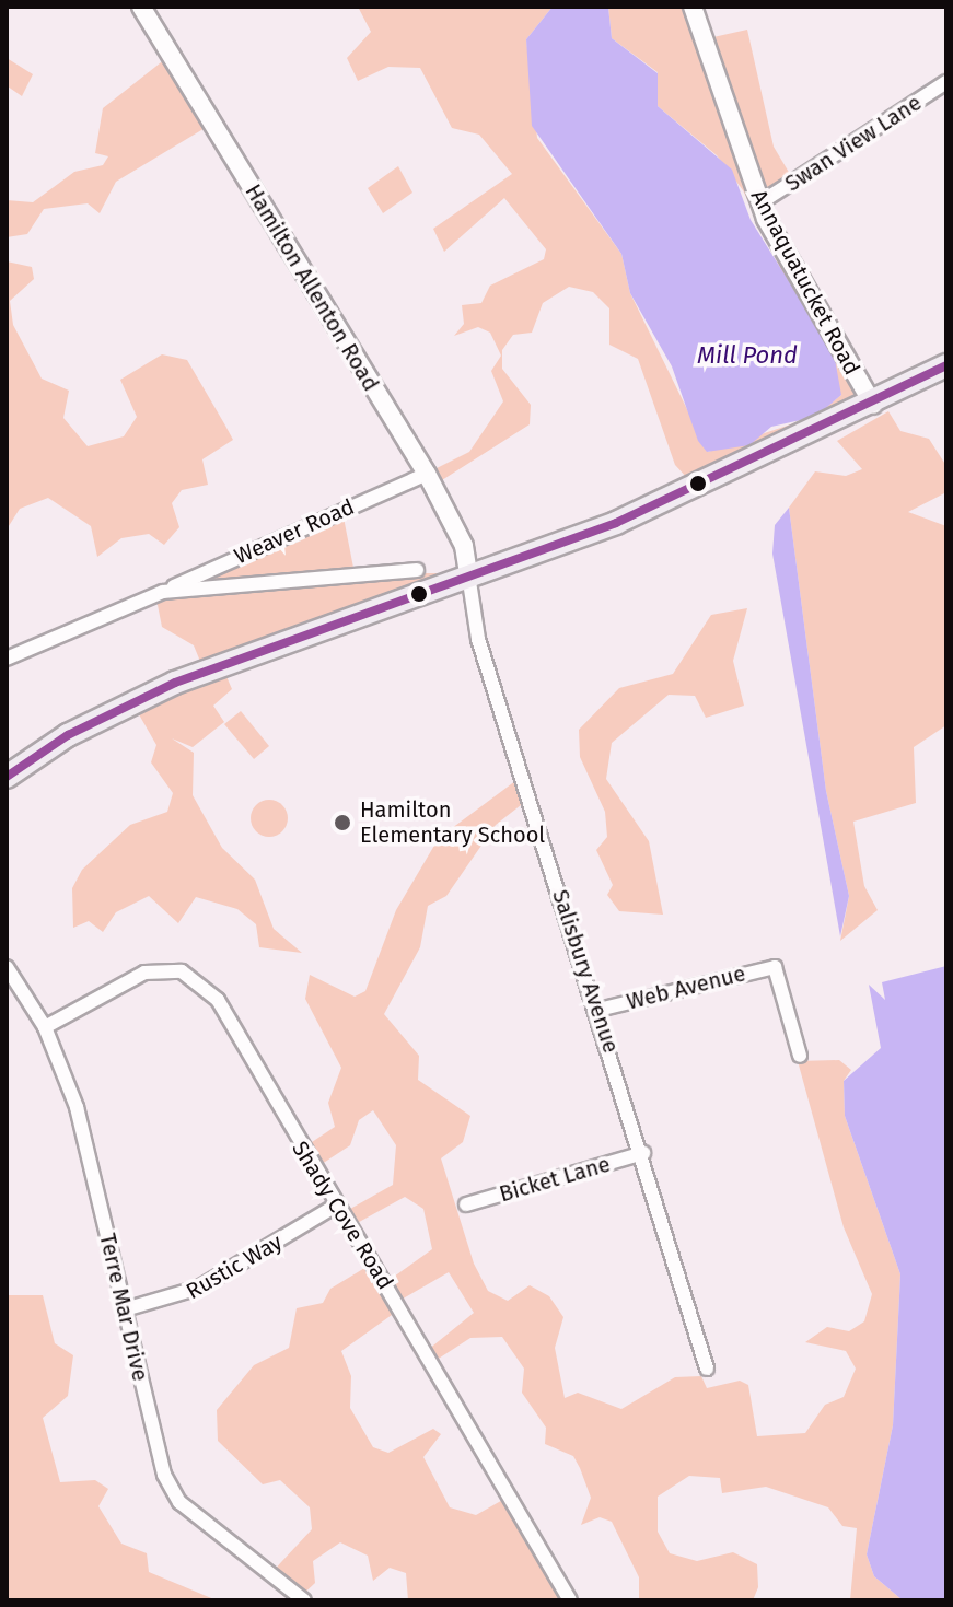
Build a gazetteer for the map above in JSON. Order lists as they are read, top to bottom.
{
  "streets": {
    "street": [
      "Swan View Lane",
      "Annaquatucket Road",
      "Hamilton Allenton Road",
      "Weaver Road",
      "Salisbury Avenue",
      "Web Avenue",
      "Bicket Lane",
      "Shady Cove Road",
      "Rustic Way",
      "Terre Mar Drive"
    ]
  },
  "crossings": [
    ["Swan View Lane", "Annaquatucket Road"],
    ["Hamilton Allenton Road", "Weaver Road"],
    ["Hamilton Allenton Road", "Salisbury Avenue"],
    ["Salisbury Avenue", "Web Avenue"],
    ["Salisbury Avenue", "Bicket Lane"],
    ["Shady Cove Road", "Rustic Way"],
    ["Shady Cove Road", "Terre Mar Drive"],
    ["Rustic Way", "Terre Mar Drive"]
  ],
  "water": ["Mill Pond"],
  "places": ["Hamilton Elementary School"]
}
